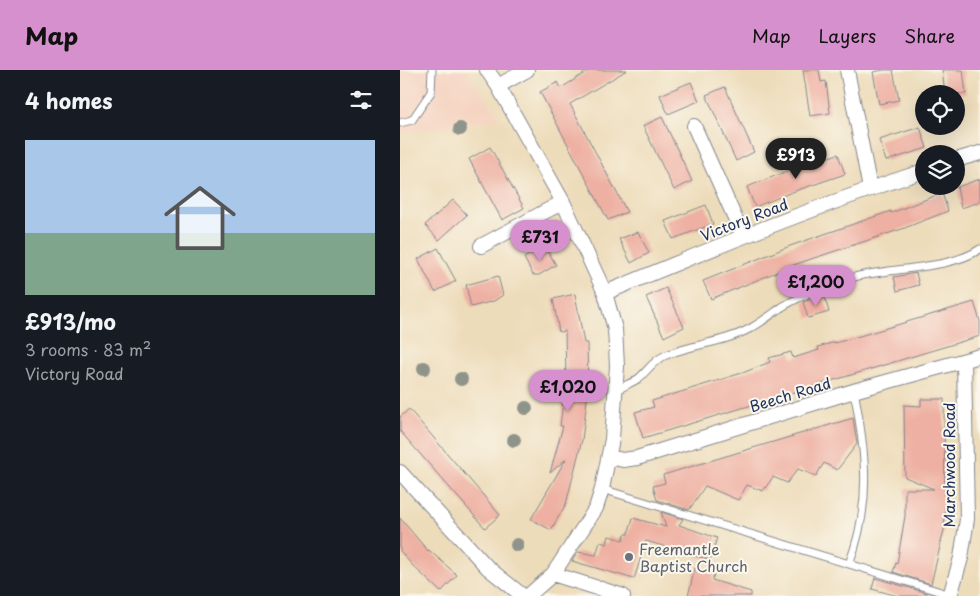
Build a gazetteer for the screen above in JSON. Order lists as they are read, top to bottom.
{
  "streets": {
    "street": ["Victory Road", "Beech Road", "Marchwood Road"]
  },
  "crossings": [
    ["Beech Road", "Marchwood Road"]
  ],
  "places": ["Freemantle Baptist Church"],
  "page": {
    "header": "Map",
    "nav": ["Map", "Layers", "Share"],
    "heading": "4 homes",
    "list": [
      {
        "name": "£913/mo",
        "note": "3 rooms · 83 m² · Victory Road"
      }
    ],
    "price": [
      "£913",
      "£731",
      "£1,200",
      "£1,020"
    ]
  }
}
